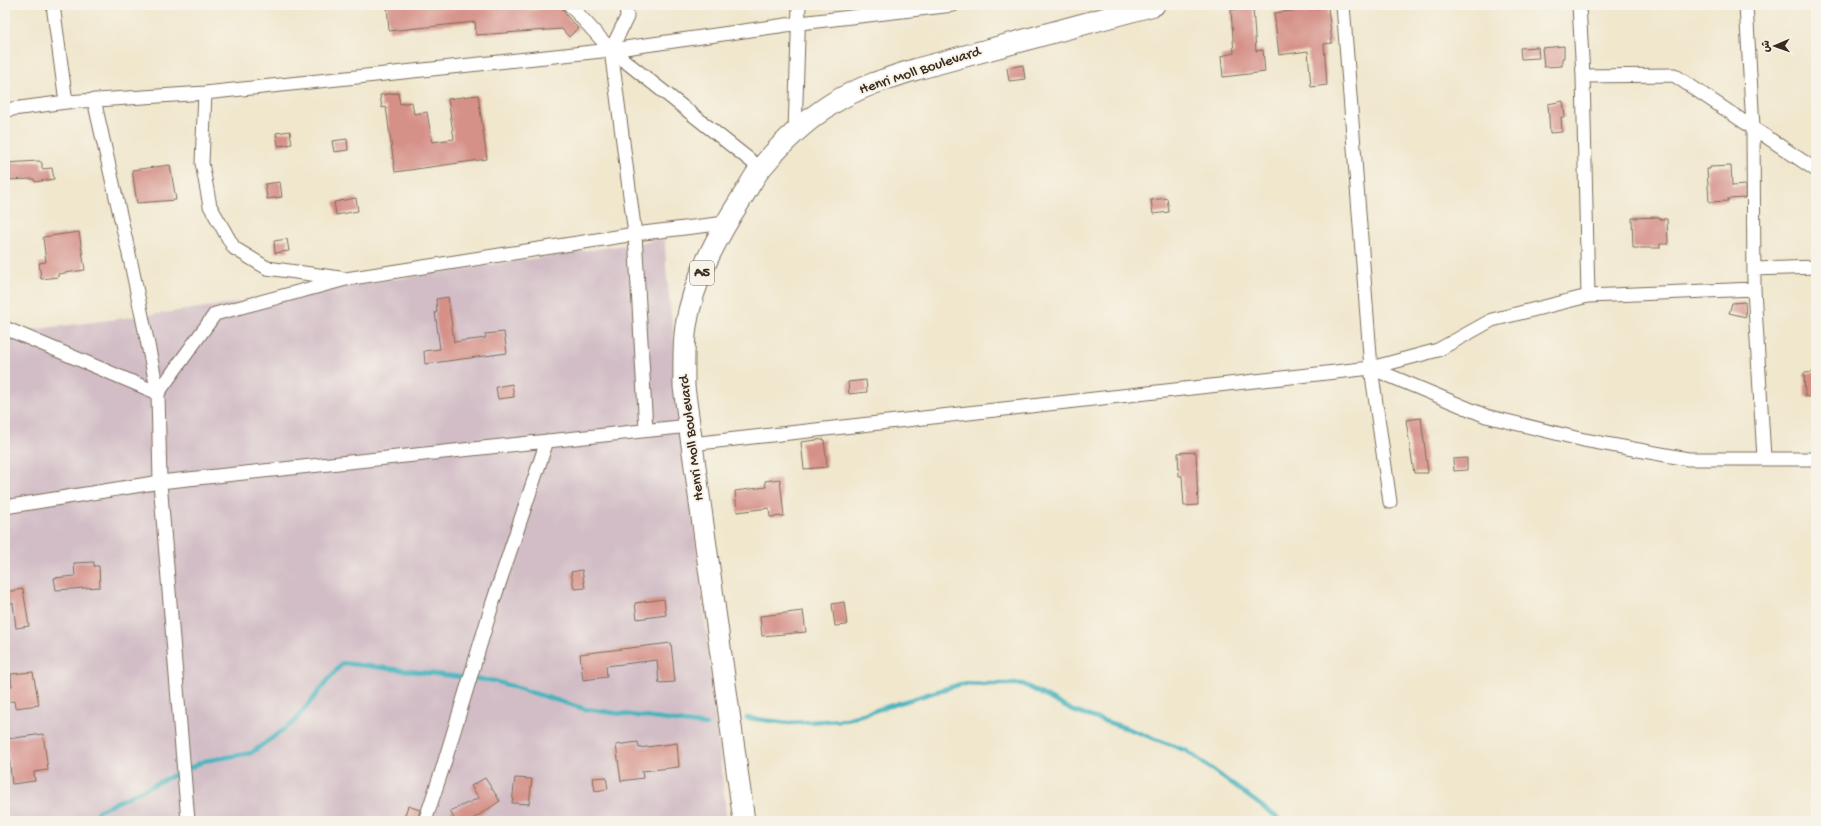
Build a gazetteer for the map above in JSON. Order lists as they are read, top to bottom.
{
  "streets": {
    "highway": ["Henri Moll Boulevard", "A5"]
  },
  "north": "left"
}
